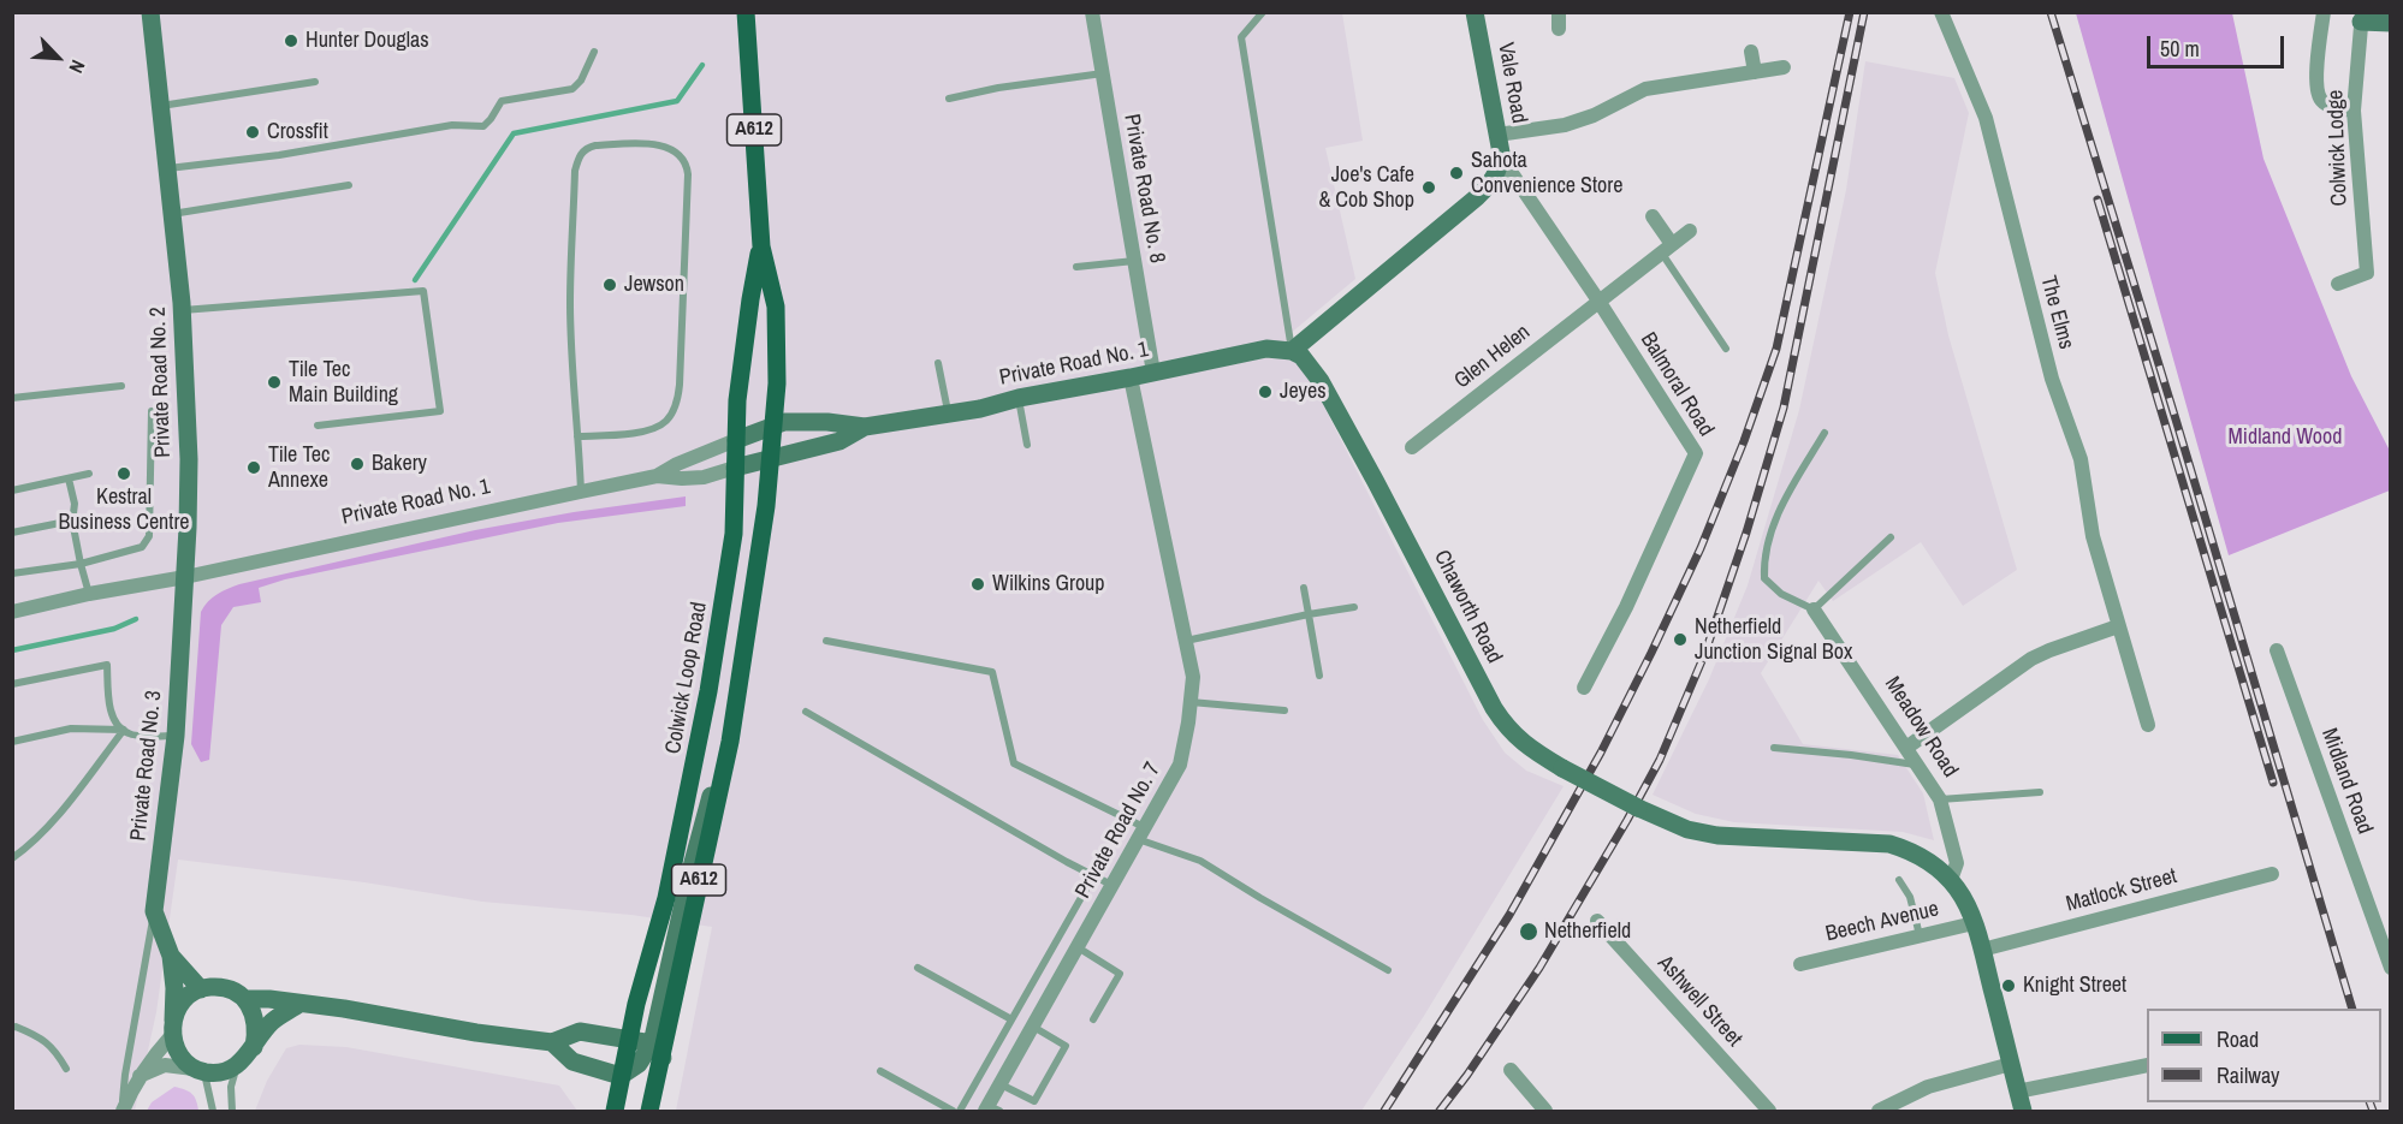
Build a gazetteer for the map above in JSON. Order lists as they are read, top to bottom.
{
  "streets": {
    "main road": ["A612", "Colwick Loop Road"],
    "street": [
      "Vale Road",
      "Colwick Lodge",
      "Private Road No. 8",
      "The Elms",
      "Glen Helen",
      "Private Road No. 1",
      "Private Road No. 2",
      "Balmoral Road",
      "Chaworth Road",
      "Meadow Road",
      "Private Road No. 3",
      "Midland Road",
      "Private Road No. 7",
      "Matlock Street",
      "Beech Avenue",
      "Ashwell Street"
    ]
  },
  "crossings": [
    ["Vale Road", "Balmoral Road"],
    ["Private Road No. 8", "Private Road No. 1"],
    ["Glen Helen", "Balmoral Road"],
    ["Private Road No. 1", "Private Road No. 2"],
    ["Private Road No. 1", "Chaworth Road"],
    ["Private Road No. 1", "Colwick Loop Road"],
    ["Private Road No. 1", "Private Road No. 3"],
    ["Private Road No. 1", "Private Road No. 7"],
    ["Private Road No. 2", "Private Road No. 3"],
    ["Chaworth Road", "Meadow Road"]
  ],
  "parks": ["Midland Wood"],
  "places": [
    "Hunter Douglas",
    "Crossfit",
    "Sahota Convenience Store",
    "Joe's Cafe & Cob Shop",
    "Jewson",
    "Tile Tec Main Building",
    "Jeyes",
    "Bakery",
    "Tile Tec Annexe",
    "Kestral Business Centre",
    "Wilkins Group",
    "Netherfield Junction Signal Box",
    "Netherfield",
    "Knight Street"
  ],
  "legend": ["Road", "Railway"],
  "scale_bar": "50 m",
  "north": "bottom right"
}
